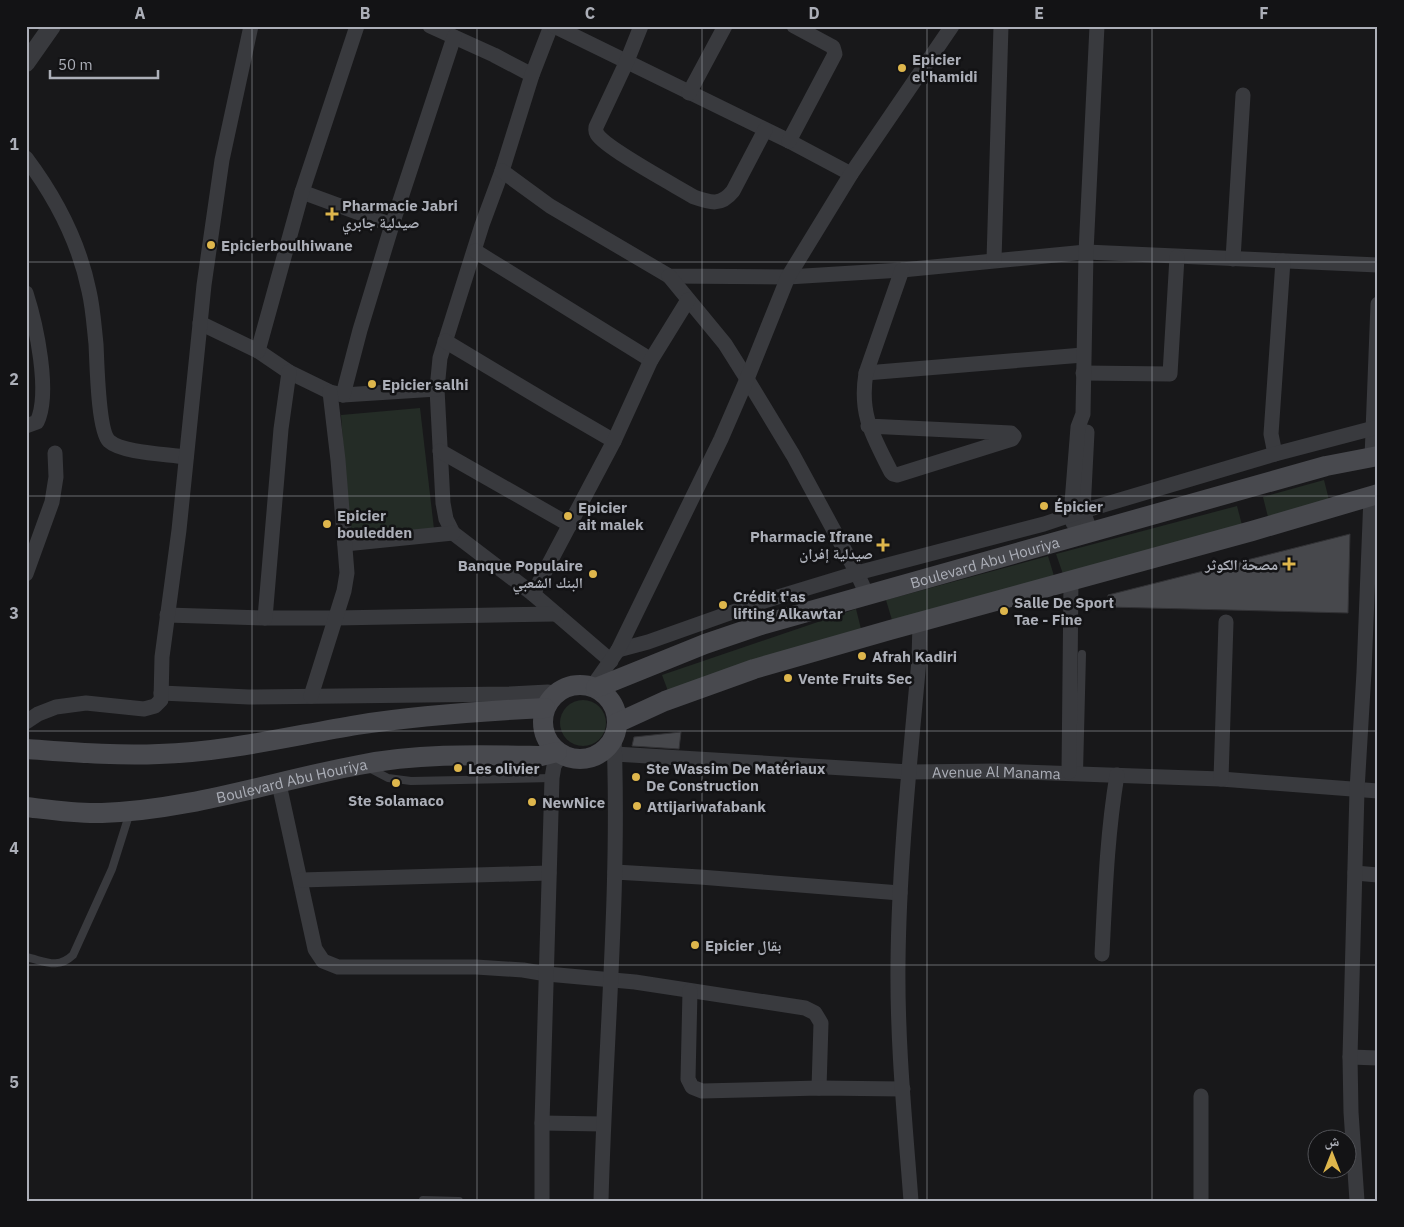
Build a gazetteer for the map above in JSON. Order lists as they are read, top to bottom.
{
  "streets": {
    "main road": ["Boulevard Abu Houriya"],
    "street": ["Avenue Al Manama"]
  },
  "crossings": [
    ["Boulevard Abu Houriya", "Avenue Al Manama"]
  ],
  "places": {
    "other": [
      "Epicier el'hamidi",
      "Epicierboulhiwane",
      "Epicier salhi",
      "Épicier",
      "Epicier ait malek",
      "Epicier bouledden",
      "Banque Populaire البنك الشعبي",
      "Crédit t'as lifting Alkawtar",
      "Salle De Sport Tae - Fine",
      "Afrah Kadiri",
      "Vente Fruits Sec",
      "Les olivier",
      "Ste Wassim De Matériaux De Construction",
      "Ste Solamaco",
      "NewNice",
      "Attijariwafabank",
      "Epicier بقال"
    ],
    "health": ["Pharmacie Jabri صيدلية جابري", "Pharmacie Ifrane صيدلية إفران", "مصحة الكوثر"]
  },
  "scale_bar": "50 m",
  "north": "top",
  "grid": {
    "columns": [
      "A",
      "B",
      "C",
      "D",
      "E",
      "F"
    ],
    "rows": [
      "1",
      "2",
      "3",
      "4",
      "5"
    ]
  }
}
